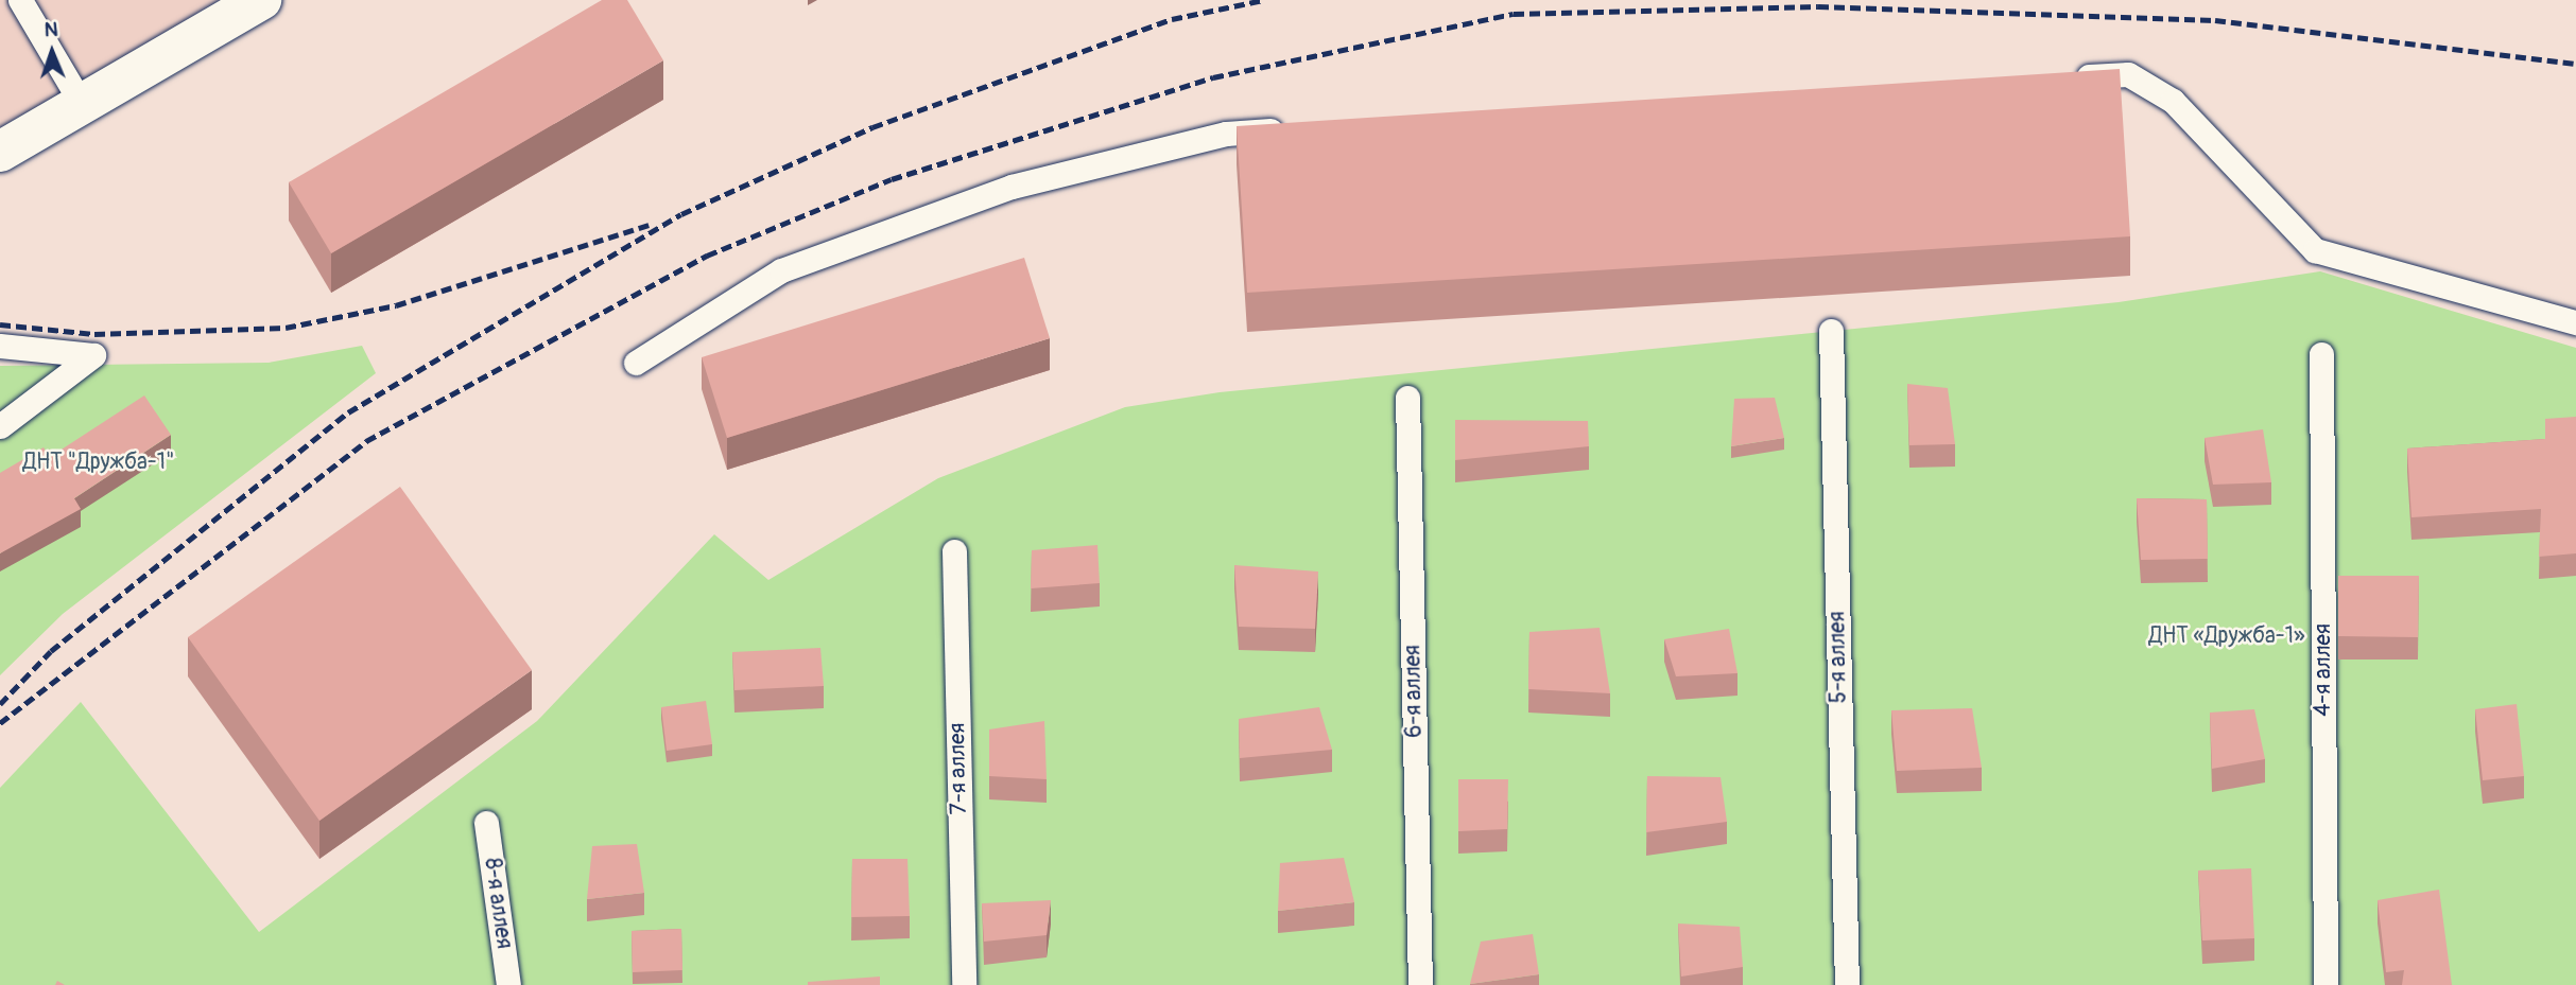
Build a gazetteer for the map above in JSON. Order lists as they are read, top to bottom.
{
  "streets": {
    "lane": [
      "5-я аллея",
      "4-я аллея",
      "6-я аллея",
      "7-я аллея",
      "8-я аллея"
    ]
  },
  "parks": ["ДНТ \"Дружба-1\"", "ДНТ «Дружба-1»"],
  "north": "top"
}
